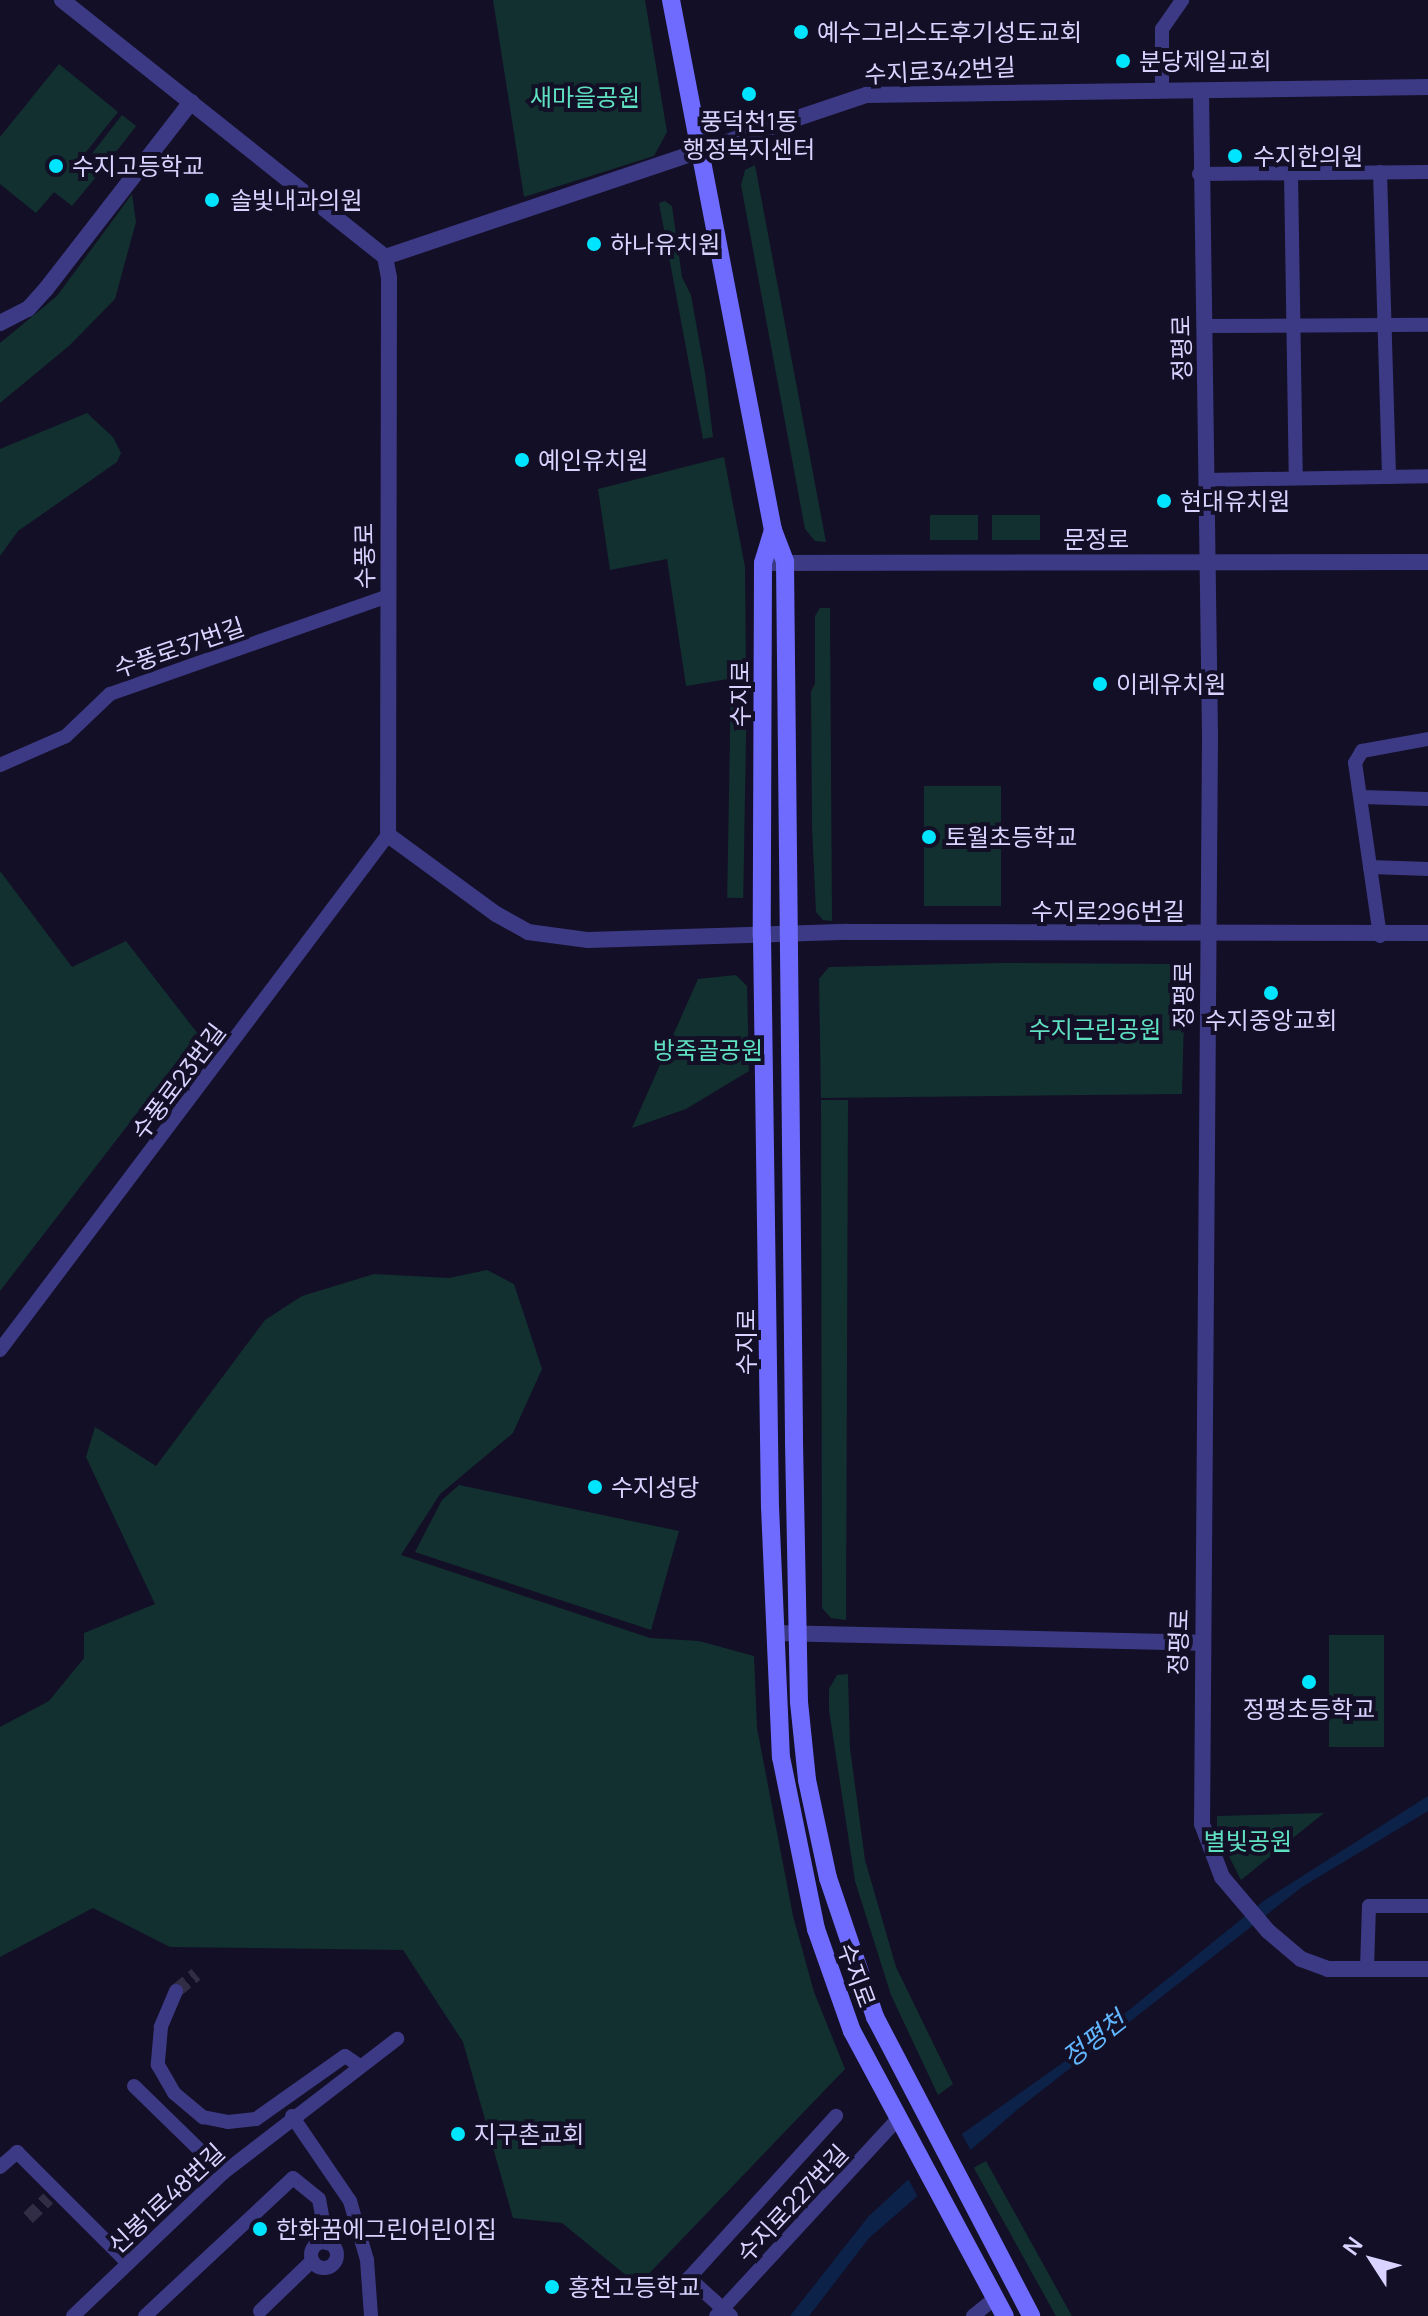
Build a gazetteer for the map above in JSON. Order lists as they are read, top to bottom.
{
  "streets": {
    "main road": ["수지로"],
    "street": [
      "수지로342번길",
      "정평로",
      "문정로",
      "수풍로",
      "수풍로37번길",
      "수지로296번길",
      "수풍로23번길",
      "신봉1로48번길",
      "수지로227번길"
    ]
  },
  "crossings": [
    ["수지로342번길", "정평로"],
    ["수지로342번길", "수풍로"],
    ["수지로342번길", "수지로"],
    ["정평로", "문정로"],
    ["정평로", "수지로296번길"],
    ["문정로", "수지로"],
    ["수풍로", "수풍로37번길"],
    ["수풍로", "수풍로23번길"],
    ["수지로", "수지로296번길"],
    ["수지로", "수지로227번길"]
  ],
  "water": ["정평천"],
  "parks": [
    "새마을공원",
    "수지근린공원",
    "방죽골공원",
    "별빛공원"
  ],
  "places": [
    "예수그리스도후기성도교회",
    "분당제일교회",
    "풍덕천1동 행정복지센터",
    "수지한의원",
    "수지고등학교",
    "솔빛내과의원",
    "하나유치원",
    "예인유치원",
    "현대유치원",
    "이레유치원",
    "토월초등학교",
    "수지중앙교회",
    "수지성당",
    "정평초등학교",
    "지구촌교회",
    "한화꿈에그린어린이집",
    "홍천고등학교"
  ],
  "north": "top left"
}
